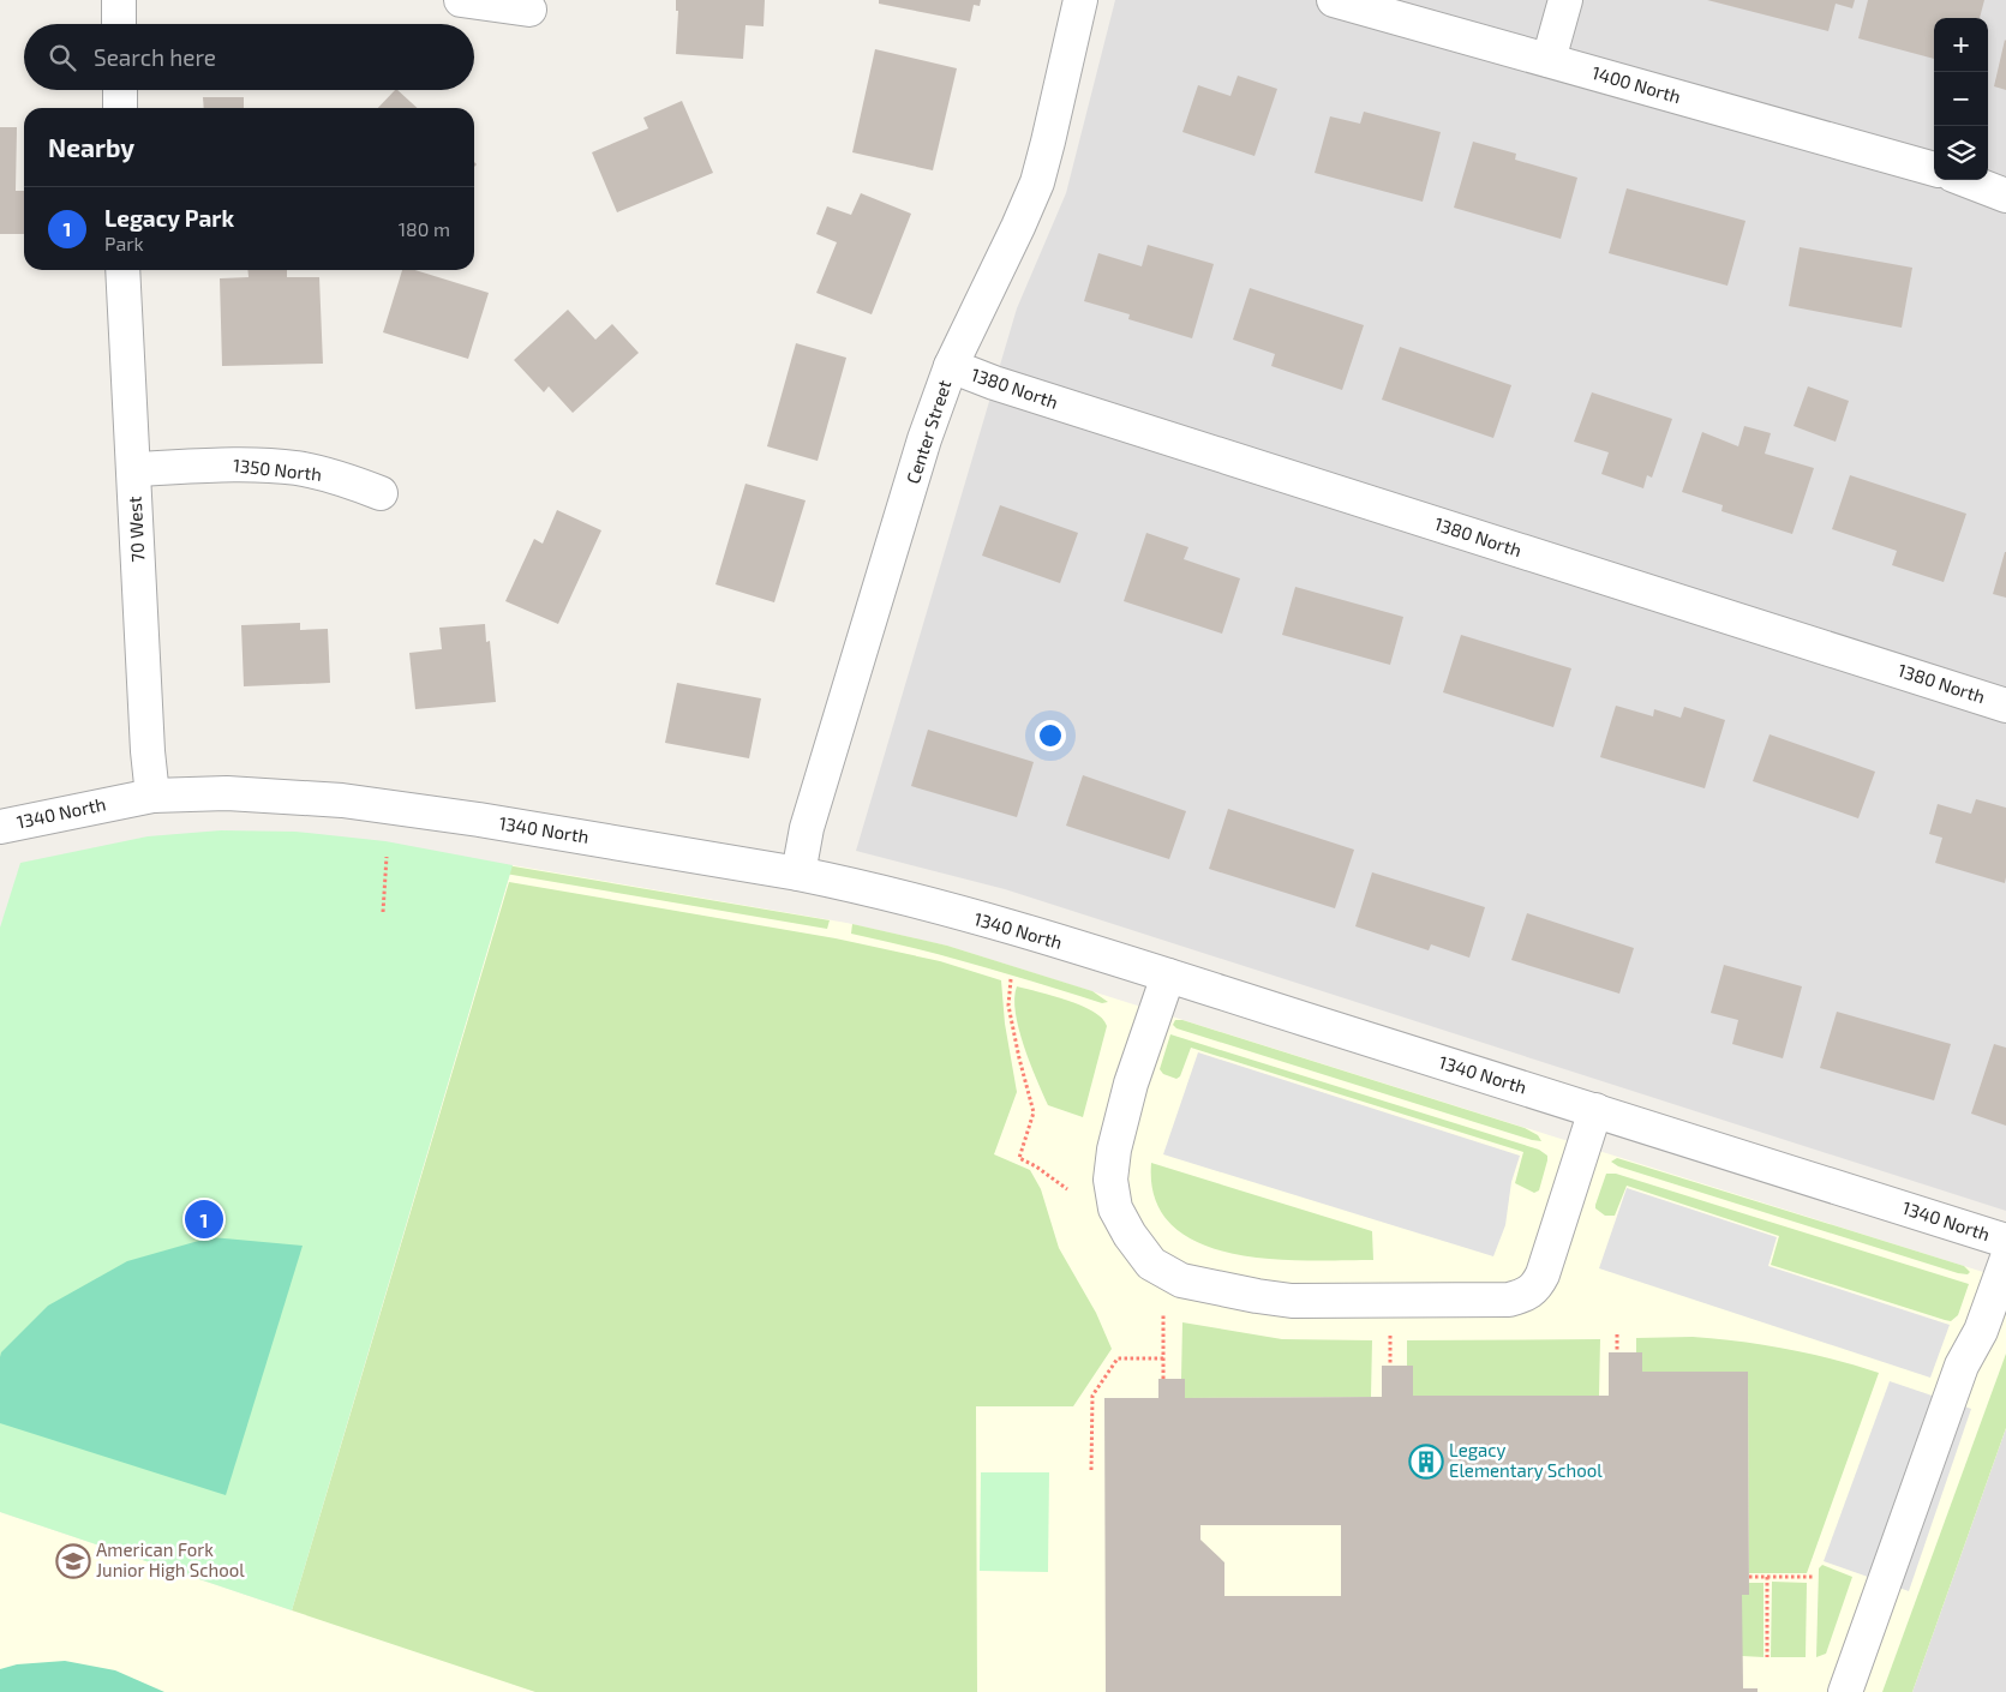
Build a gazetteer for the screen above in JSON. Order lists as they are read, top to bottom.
{
  "streets": {
    "street": [
      "1400 North",
      "1380 North",
      "Center Street",
      "1350 North",
      "70 West",
      "1340 North"
    ]
  },
  "crossings": [
    ["1380 North", "Center Street"],
    ["Center Street", "1340 North"],
    ["1350 North", "70 West"],
    ["70 West", "1340 North"]
  ],
  "places": {
    "building": ["Legacy Elementary School"],
    "school or university": ["American Fork Junior High School"]
  },
  "page": {
    "map_buttons": ["+", "−"],
    "search": "Search here",
    "heading": "Nearby",
    "list": [
      {
        "mark": "1",
        "name": "Legacy Park",
        "note": "Park",
        "value": "180 m"
      }
    ],
    "pins": "1"
  }
}
